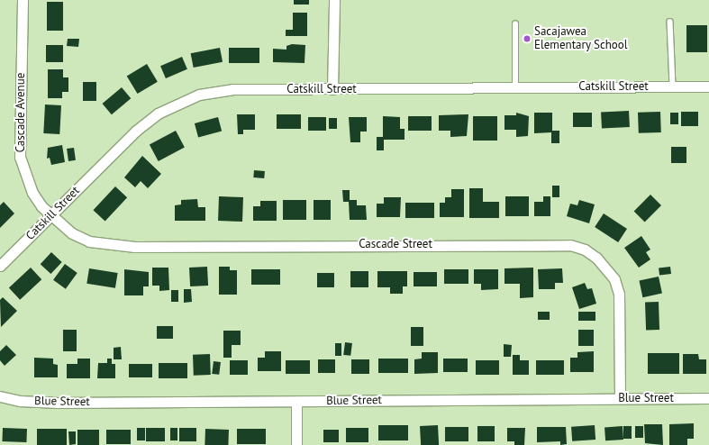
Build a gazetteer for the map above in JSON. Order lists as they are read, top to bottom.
{
  "streets": {
    "street": [
      "Catskill Street",
      "Cascade Avenue",
      "Cascade Street",
      "Blue Street"
    ]
  },
  "crossings": [
    ["Catskill Street", "Cascade Avenue"],
    ["Catskill Street", "Cascade Street"],
    ["Cascade Avenue", "Cascade Street"],
    ["Cascade Street", "Blue Street"]
  ],
  "places": ["Sacajawea Elementary School"]
}
